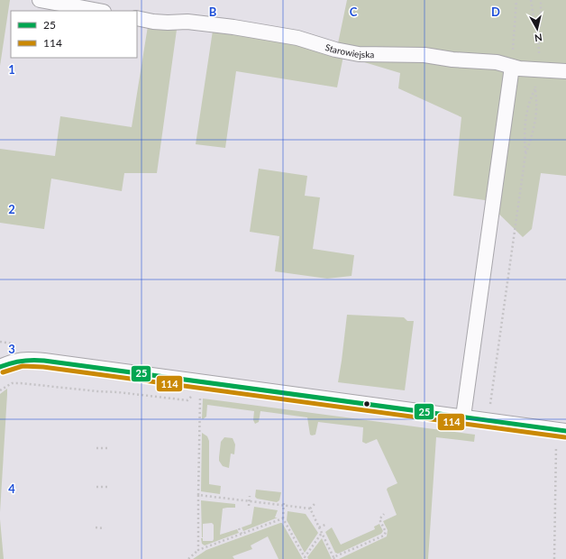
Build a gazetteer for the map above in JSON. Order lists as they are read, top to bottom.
{
  "streets": {
    "street": ["Starowiejska"]
  },
  "lines": ["transit line 25", "transit line 114"],
  "legend": ["25", "114"],
  "north": "bottom",
  "grid": {
    "columns": ["B", "C", "D"],
    "rows": [
      "1",
      "2",
      "3",
      "4"
    ]
  }
}
